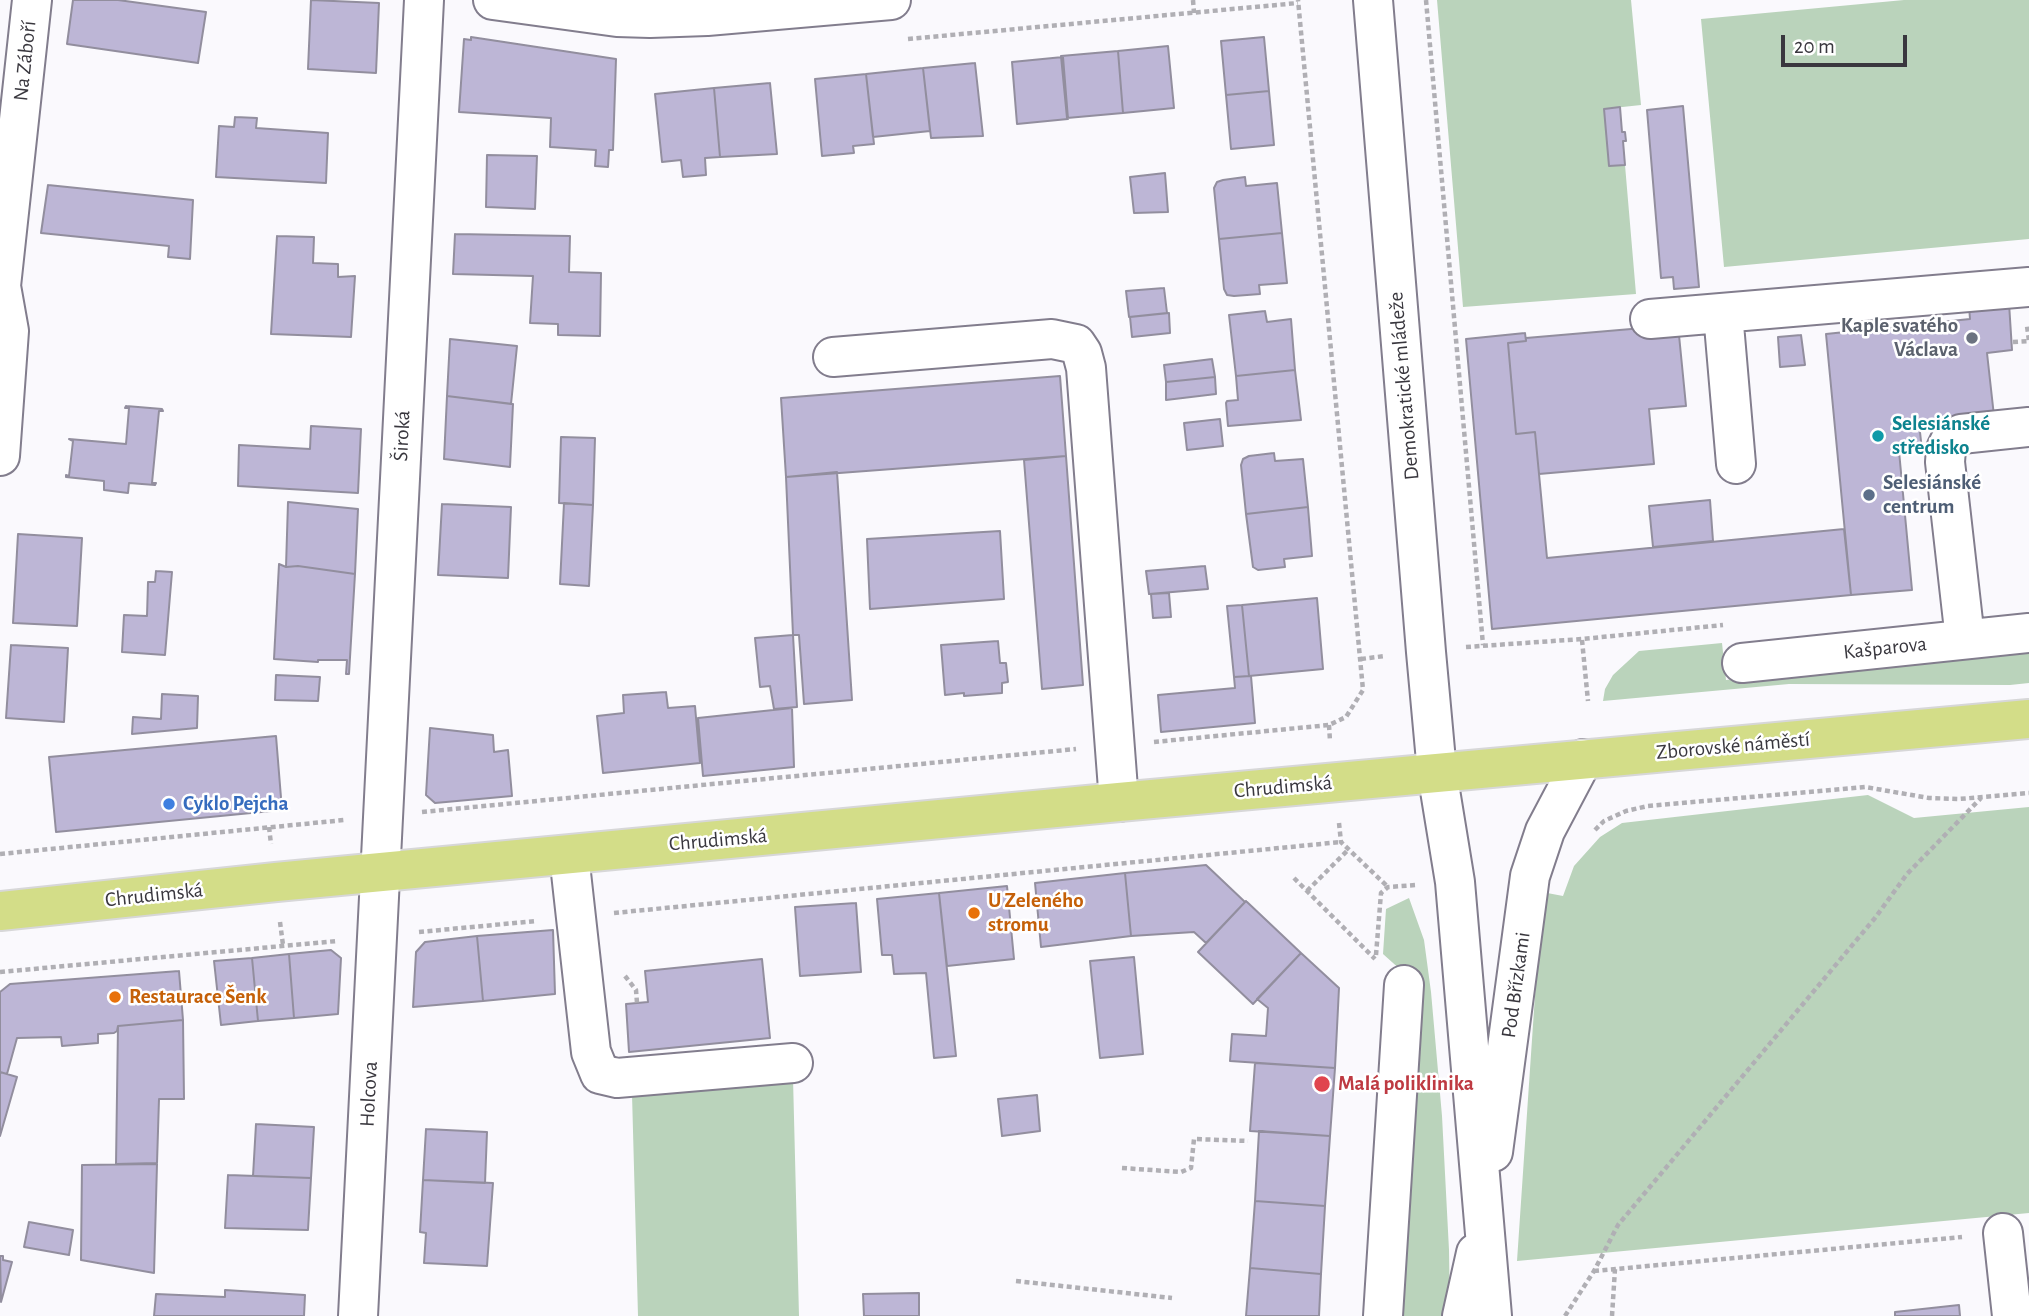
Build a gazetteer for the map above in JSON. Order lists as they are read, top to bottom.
{
  "streets": {
    "main road": ["Zborovské náměstí", "Chrudimská"],
    "street": [
      "Na Záboří",
      "Demokratické mládeže",
      "Široká",
      "Kašparova",
      "Pod Břízkami",
      "Holcova"
    ]
  },
  "crossings": [
    ["Demokratické mládeže", "Zborovské náměstí"],
    ["Demokratické mládeže", "Chrudimská"],
    ["Demokratické mládeže", "Pod Břízkami"],
    ["Široká", "Chrudimská"],
    ["Široká", "Holcova"],
    ["Zborovské náměstí", "Chrudimská"],
    ["Zborovské náměstí", "Pod Břízkami"],
    ["Chrudimská", "Pod Břízkami"],
    ["Chrudimská", "Holcova"]
  ],
  "places": [
    "Kaple svatého Václava",
    "Selesiánské středisko",
    "Selesiánské centrum",
    "Cyklo Pejcha",
    "U Zeleného stromu",
    "Restaurace Šenk",
    "Malá poliklinika"
  ],
  "scale_bar": "20 m"
}
